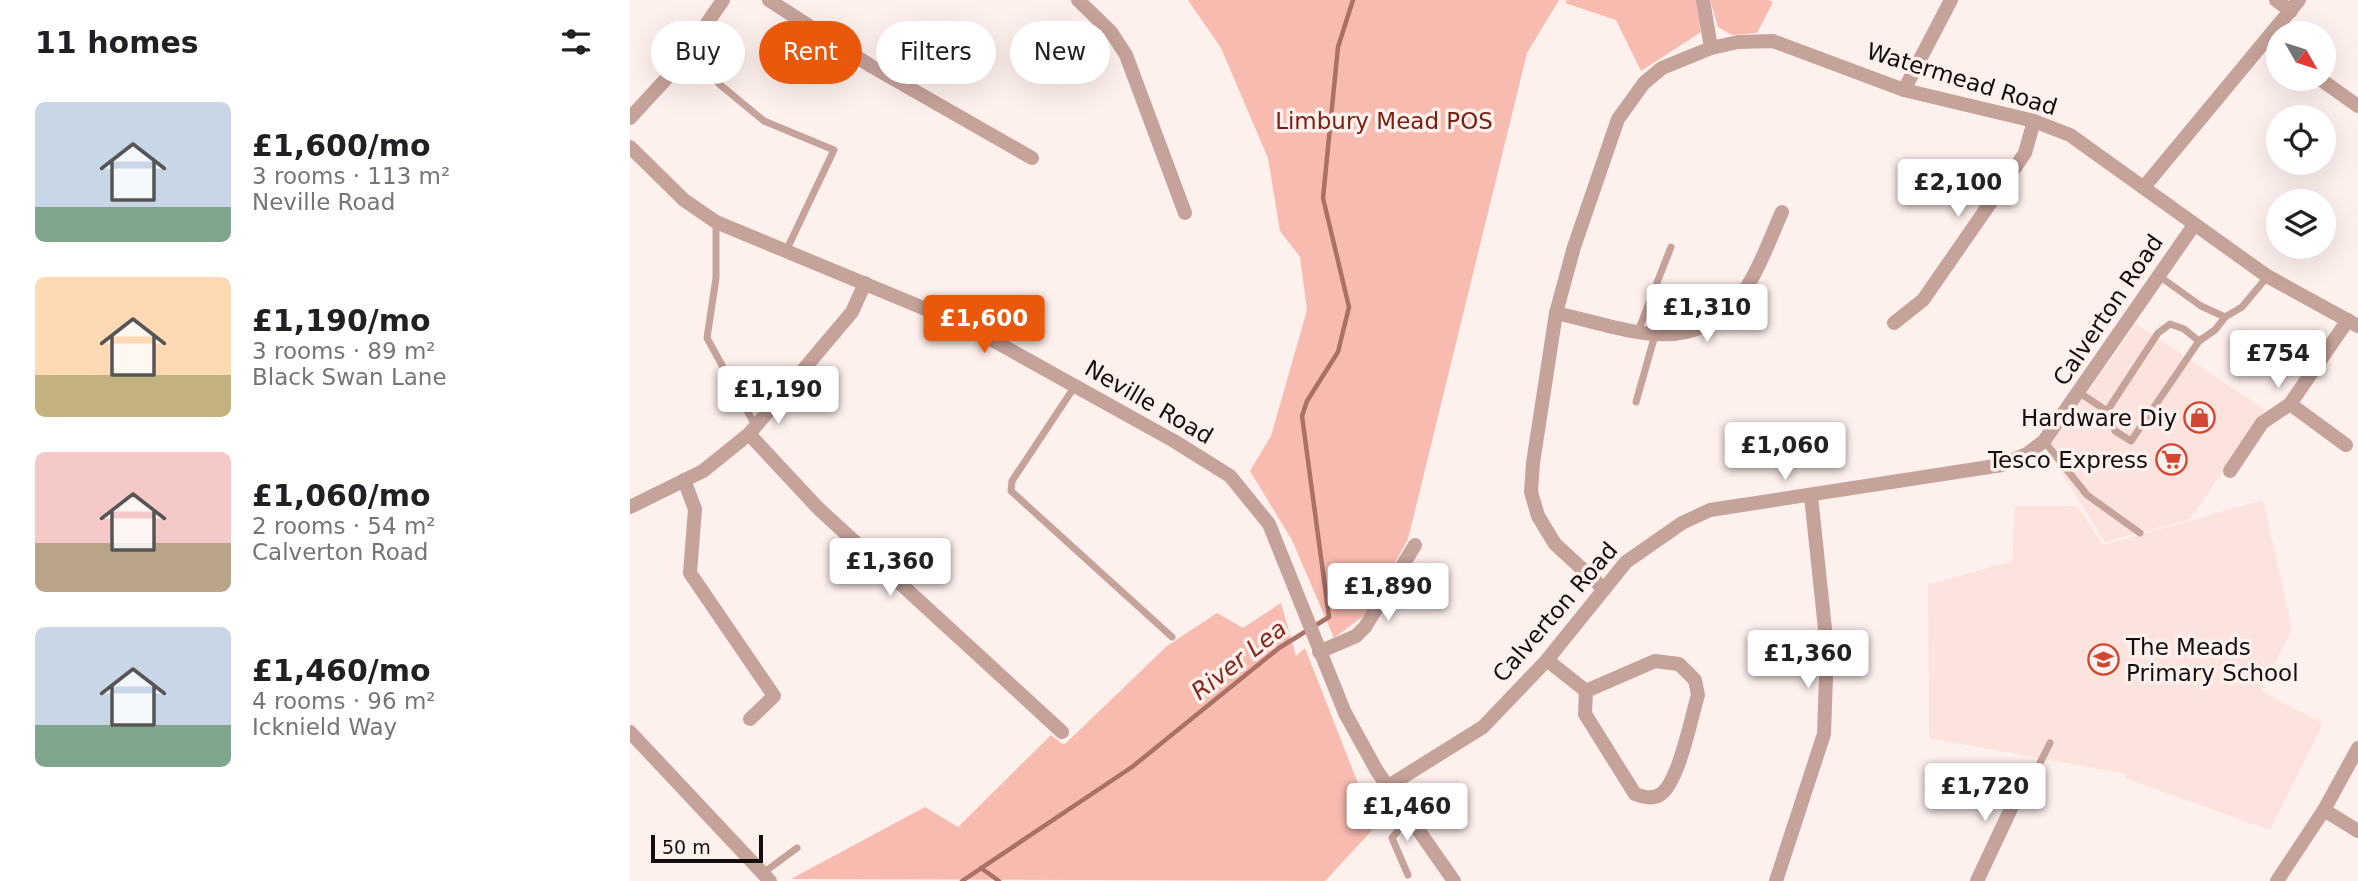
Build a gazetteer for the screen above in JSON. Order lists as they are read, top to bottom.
{
  "streets": {
    "street": ["Watermead Road", "Calverton Road", "Neville Road"]
  },
  "crossings": [
    ["Watermead Road", "Calverton Road"],
    ["Calverton Road", "Neville Road"]
  ],
  "water": ["River Lea"],
  "parks": ["Limbury Mead POS"],
  "places": {
    "shop": ["Hardware Diy"],
    "supermarket": ["Tesco Express"],
    "school or university": ["The Meads Primary School"]
  },
  "scale_bar": "50 m",
  "north": "bottom right",
  "page": {
    "heading": "11 homes",
    "chip": [
      "Buy",
      "Rent",
      "Filters",
      "New"
    ],
    "list": [
      {
        "name": "£1,600/mo",
        "note": "3 rooms · 113 m² · Neville Road"
      },
      {
        "name": "£1,190/mo",
        "note": "3 rooms · 89 m² · Black Swan Lane"
      },
      {
        "name": "£1,060/mo",
        "note": "2 rooms · 54 m² · Calverton Road"
      },
      {
        "name": "£1,460/mo",
        "note": "4 rooms · 96 m² · Icknield Way"
      }
    ],
    "price": [
      "£2,100",
      "£1,310",
      "£1,600",
      "£754",
      "£1,190",
      "£1,060",
      "£1,360",
      "£1,890",
      "£1,360",
      "£1,720",
      "£1,460"
    ],
    "scale": "50 m"
  }
}
